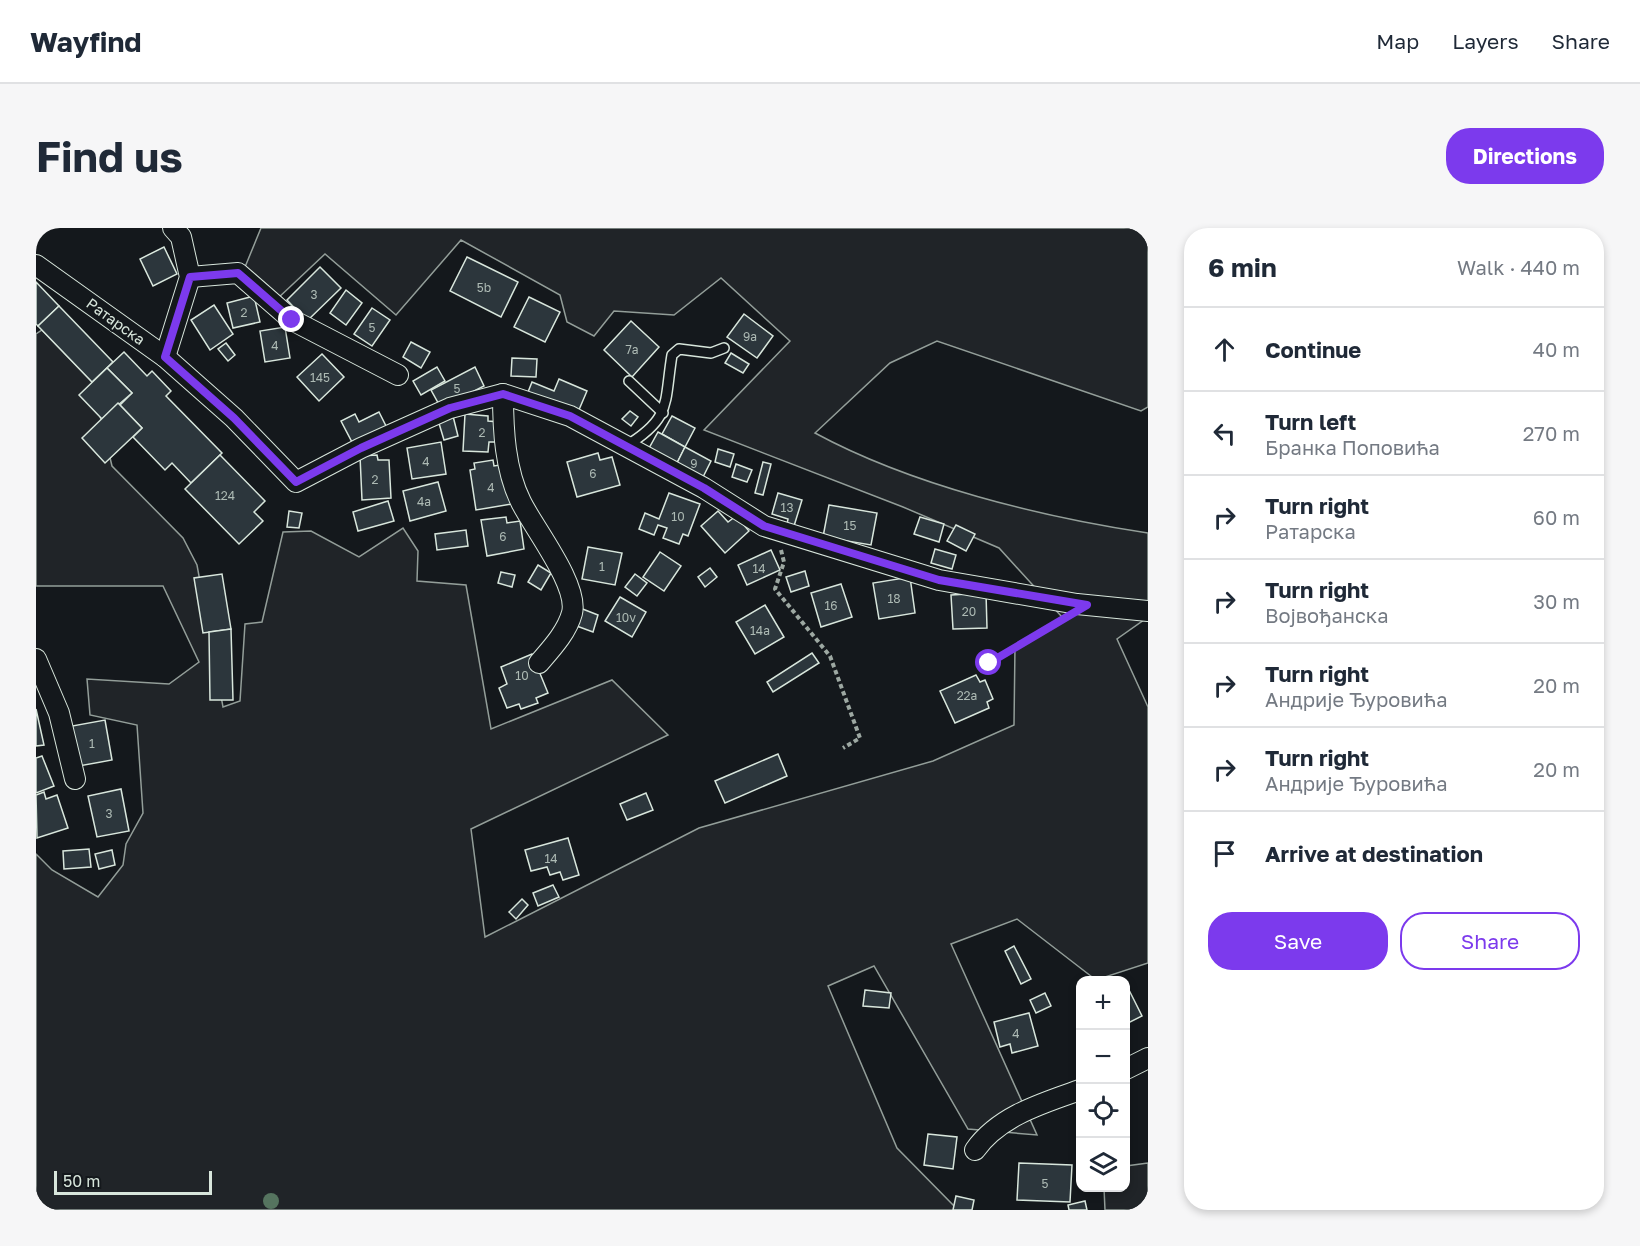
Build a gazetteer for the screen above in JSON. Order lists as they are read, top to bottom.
{
  "streets": {
    "street": ["Ратарска"]
  },
  "house_numbers": [
    "5b",
    "3",
    "2",
    "5",
    "9a",
    "4",
    "7a",
    "145",
    "5",
    "2",
    "4",
    "9",
    "6",
    "2",
    "4",
    "124",
    "4a",
    "13",
    "10",
    "15",
    "6",
    "1",
    "14",
    "18",
    "16",
    "20",
    "10v",
    "14a",
    "10",
    "22a",
    "1",
    "3",
    "14",
    "4",
    "5"
  ],
  "scale_bar": "50 m",
  "page": {
    "header": "Wayfind",
    "nav": ["Map", "Layers", "Share"],
    "buttons": [
      "Directions",
      ["Save", "Share"]
    ],
    "title": "Find us",
    "heading": ["6 min", "Walk · 440 m"],
    "list": [
      ["Continue", "40 m"],
      ["Turn left", "Бранка Поповића", "270 m"],
      ["Turn right", "Ратарска", "60 m"],
      ["Turn right", "Војвођанска", "30 m"],
      ["Turn right", "Андрије Ђуровића", "20 m"],
      ["Turn right", "Андрије Ђуровића", "20 m"],
      "Arrive at destination"
    ],
    "map_buttons": ["+", "−"],
    "scale": "50 m"
  }
}
